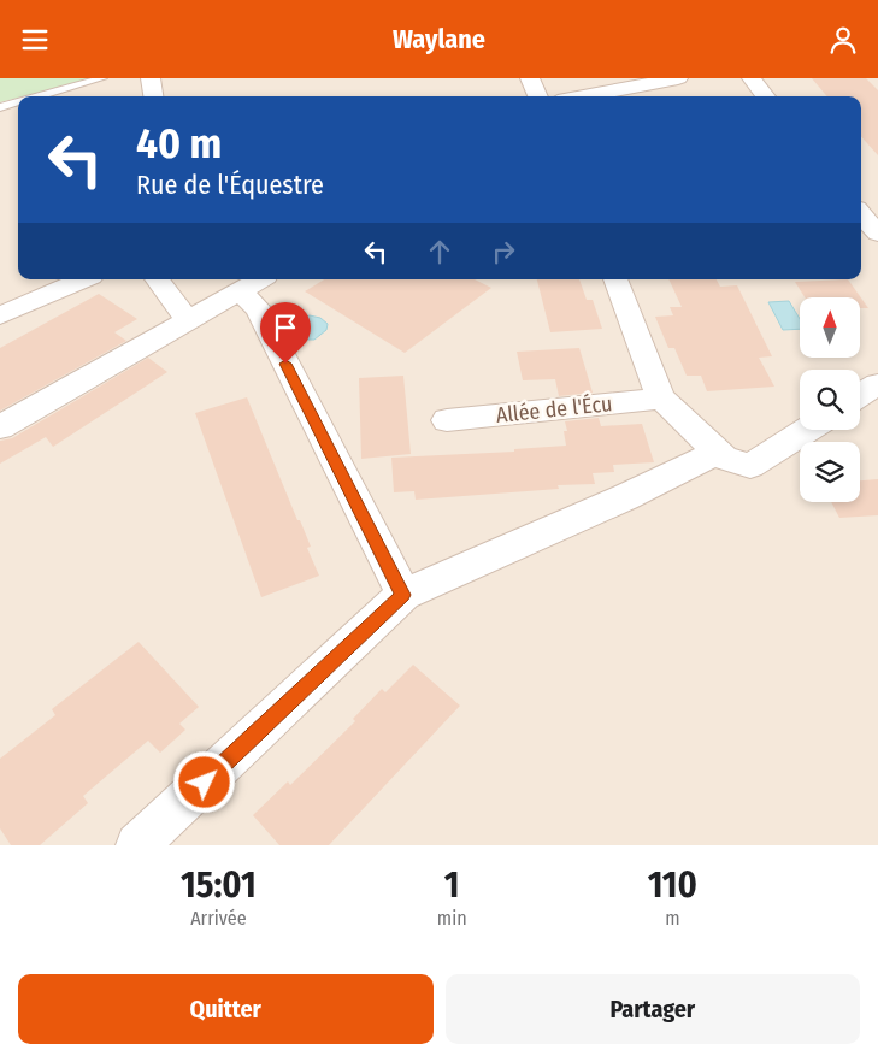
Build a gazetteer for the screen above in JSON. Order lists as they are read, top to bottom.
{
  "streets": {
    "street": ["Allée de l'Écu"]
  },
  "north": "top",
  "page": {
    "header": "Waylane",
    "turn": ["40 m", "Rue de l'Équestre"],
    "eta": [
      "15:01",
      "Arrivée",
      "1",
      "min",
      "110",
      "m"
    ],
    "buttons": ["Quitter", "Partager"]
  }
}
